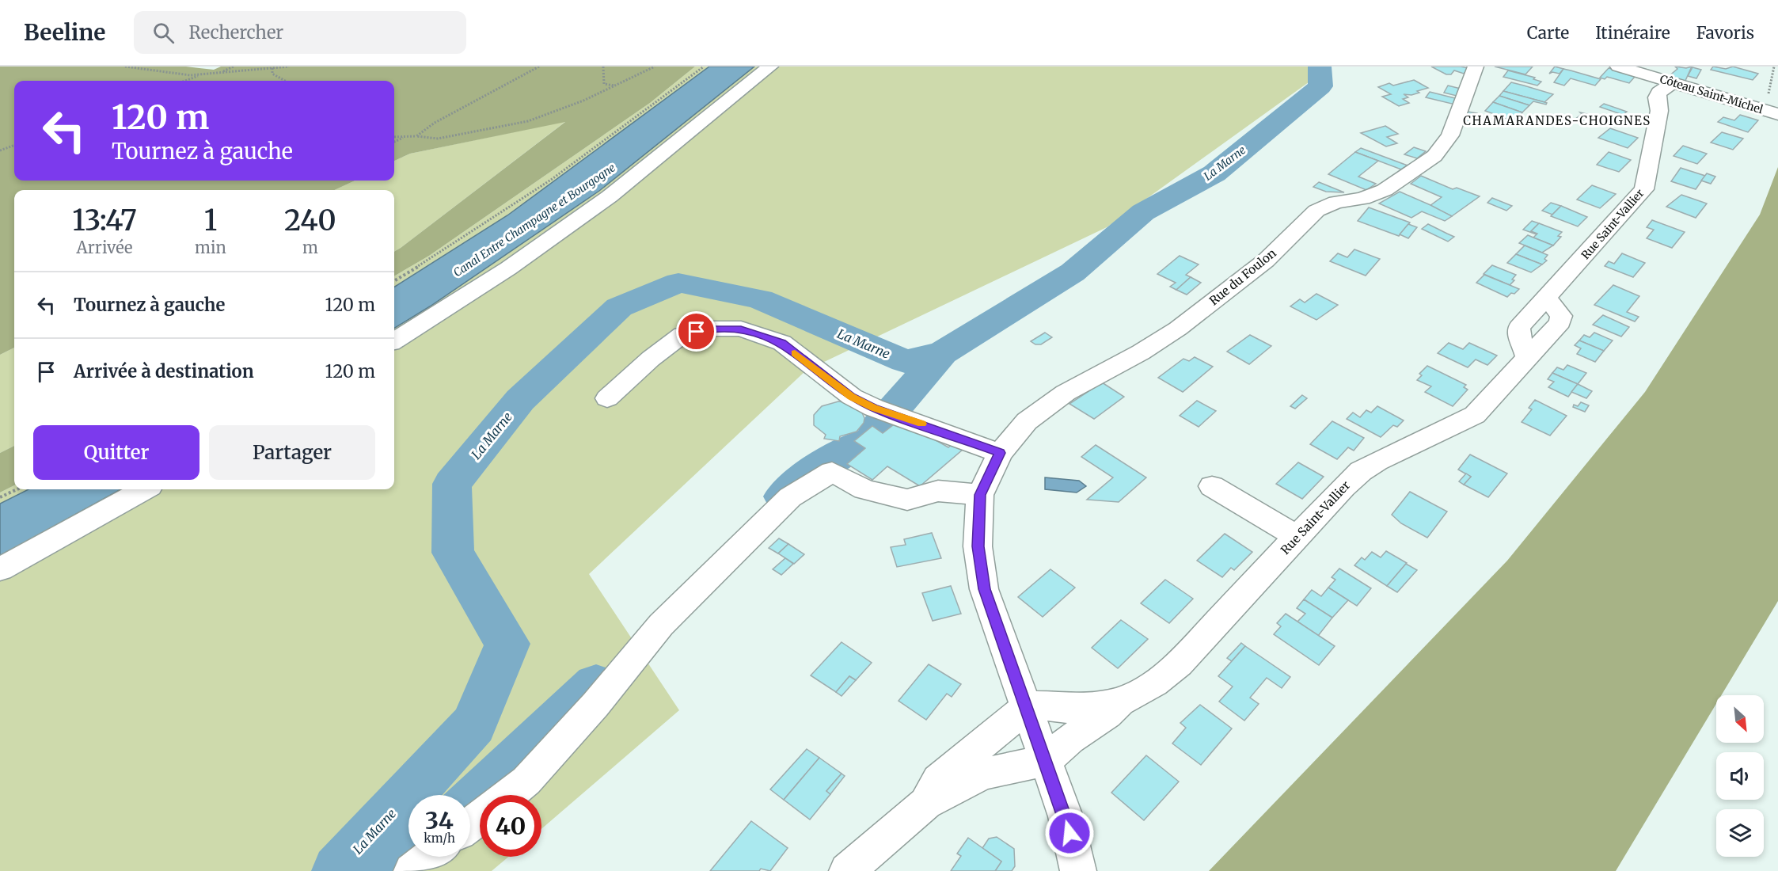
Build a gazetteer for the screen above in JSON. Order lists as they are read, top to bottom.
{
  "streets": {
    "street": ["Côteau Saint-Michel", "Rue Saint-Vallier", "Rue du Foulon"]
  },
  "crossings": [
    ["Côteau Saint-Michel", "Rue Saint-Vallier"]
  ],
  "districts": ["CHAMARANDES-CHOIGNES"],
  "water": ["La Marne", "Canal Entre Champagne et Bourgogne"],
  "north": "bottom right",
  "page": {
    "header": "Beeline",
    "search": "Rechercher",
    "nav": ["Carte", "Itinéraire", "Favoris"],
    "turn": ["120 m", "Tournez à gauche"],
    "eta": [
      "13:47",
      "Arrivée",
      "1",
      "min",
      "240",
      "m"
    ],
    "list": [
      {
        "name": "Tournez à gauche",
        "value": "120 m"
      },
      {
        "name": "Arrivée à destination",
        "value": "120 m"
      }
    ],
    "buttons": ["Quitter", "Partager"],
    "speed": "34 km/h",
    "limit": "40"
  }
}
